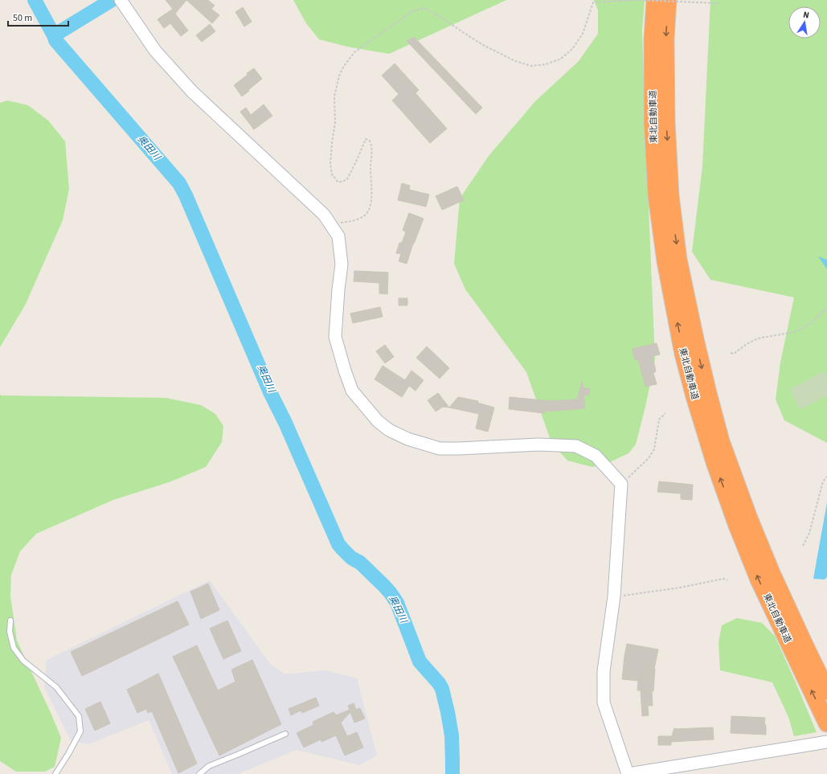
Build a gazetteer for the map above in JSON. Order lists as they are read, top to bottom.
{
  "streets": {
    "highway": ["東北自動車道"]
  },
  "water": ["奥田川"],
  "scale_bar": "50 m",
  "north": "top"
}
